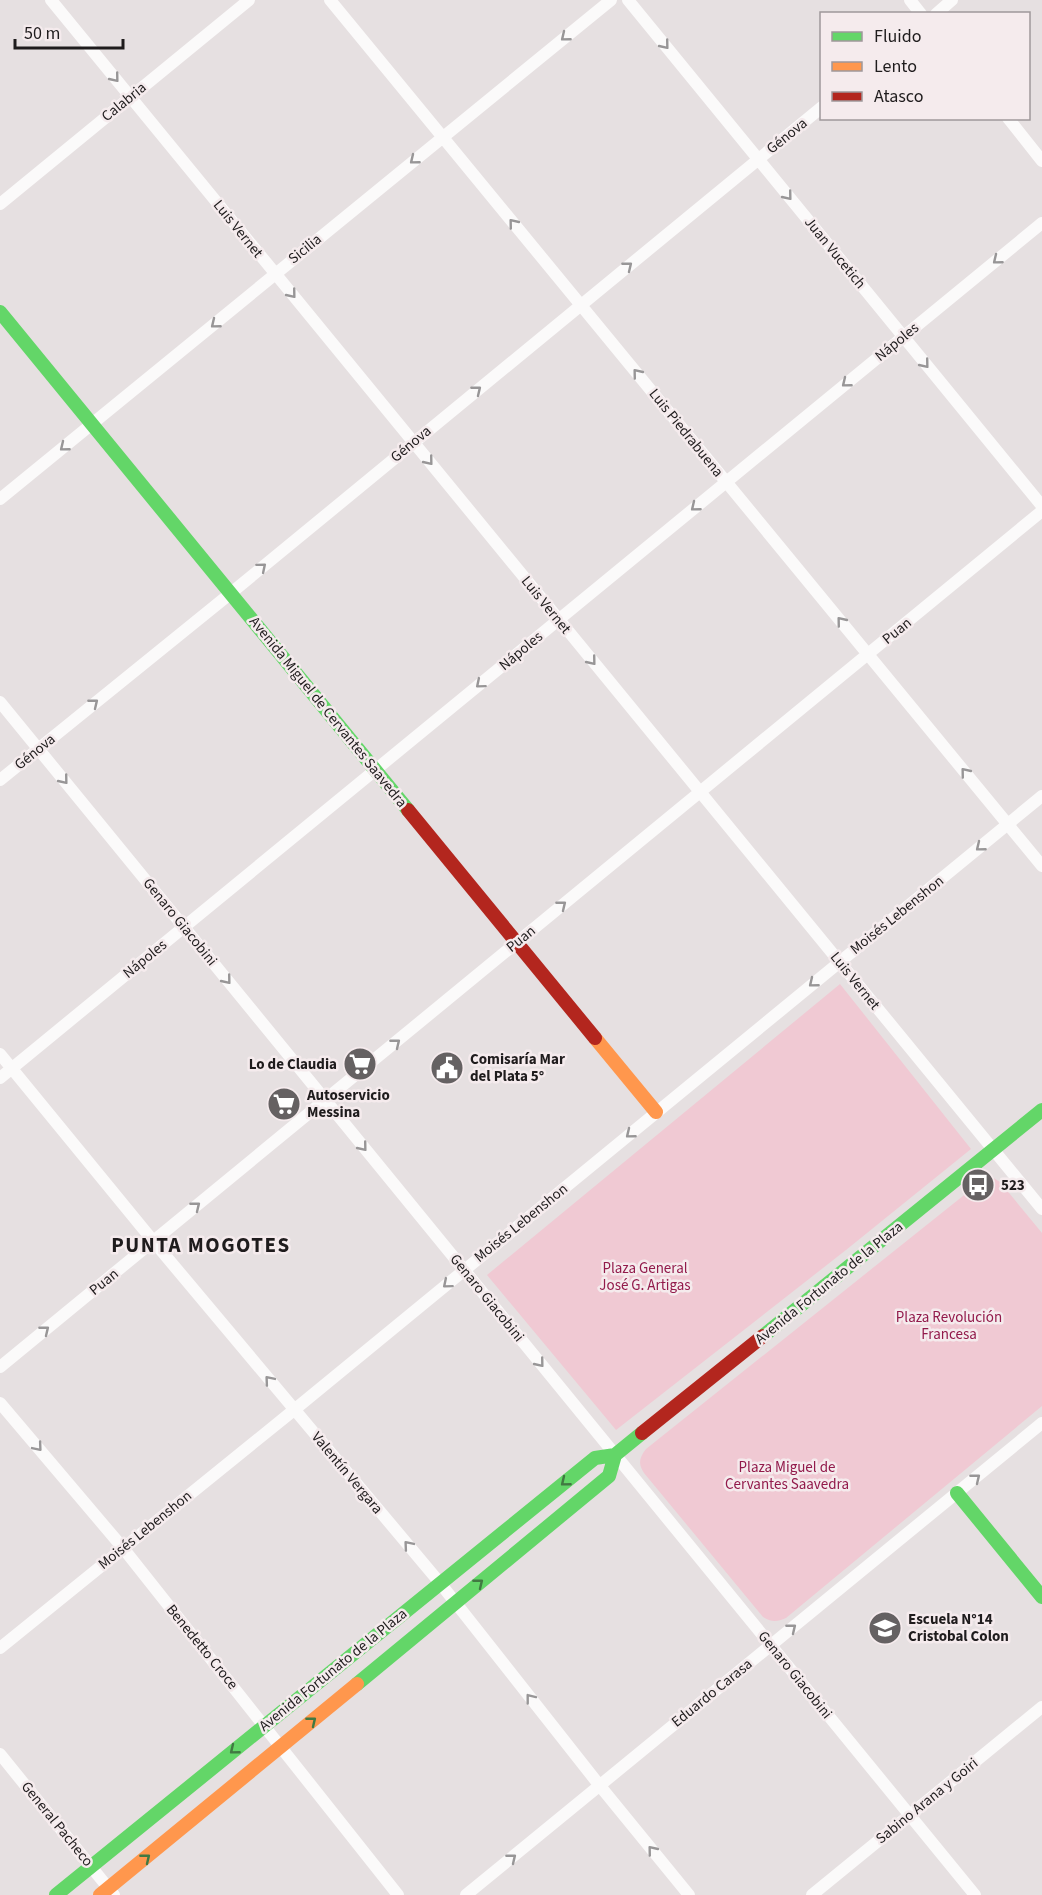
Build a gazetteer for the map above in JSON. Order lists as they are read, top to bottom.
{
  "streets": {
    "main road": ["Avenida Miguel de Cervantes Saavedra", "Avenida Fortunato de la Plaza"],
    "street": [
      "Calabria",
      "Génova",
      "Luis Vernet",
      "Sicilia",
      "Juan Vucetich",
      "Nápoles",
      "Luis Piedrabuena",
      "Puan",
      "Moisés Lebenshon",
      "Genaro Giacobini",
      "Valentín Vergara",
      "Benedetto Croce",
      "Eduardo Carasa",
      "Sabino Arana y Goiri",
      "General Pacheco"
    ]
  },
  "crossings": [
    ["Calabria", "Luis Vernet"],
    ["Génova", "Luis Vernet"],
    ["Génova", "Juan Vucetich"],
    ["Génova", "Luis Piedrabuena"],
    ["Génova", "Avenida Miguel de Cervantes Saavedra"],
    ["Génova", "Genaro Giacobini"],
    ["Luis Vernet", "Sicilia"],
    ["Luis Vernet", "Nápoles"],
    ["Luis Vernet", "Puan"],
    ["Luis Vernet", "Moisés Lebenshon"],
    ["Luis Vernet", "Avenida Fortunato de la Plaza"],
    ["Sicilia", "Luis Piedrabuena"],
    ["Sicilia", "Avenida Miguel de Cervantes Saavedra"],
    ["Juan Vucetich", "Nápoles"],
    ["Nápoles", "Luis Piedrabuena"],
    ["Nápoles", "Avenida Miguel de Cervantes Saavedra"],
    ["Nápoles", "Genaro Giacobini"],
    ["Nápoles", "Valentín Vergara"],
    ["Luis Piedrabuena", "Puan"],
    ["Luis Piedrabuena", "Moisés Lebenshon"],
    ["Puan", "Avenida Miguel de Cervantes Saavedra"],
    ["Puan", "Genaro Giacobini"],
    ["Puan", "Valentín Vergara"],
    ["Avenida Miguel de Cervantes Saavedra", "Moisés Lebenshon"],
    ["Moisés Lebenshon", "Genaro Giacobini"],
    ["Moisés Lebenshon", "Valentín Vergara"],
    ["Moisés Lebenshon", "Benedetto Croce"],
    ["Genaro Giacobini", "Avenida Fortunato de la Plaza"],
    ["Genaro Giacobini", "Eduardo Carasa"],
    ["Genaro Giacobini", "Sabino Arana y Goiri"],
    ["Avenida Fortunato de la Plaza", "Valentín Vergara"],
    ["Avenida Fortunato de la Plaza", "Benedetto Croce"],
    ["Avenida Fortunato de la Plaza", "General Pacheco"],
    ["Valentín Vergara", "Eduardo Carasa"]
  ],
  "one_way": [
    "Génova",
    "Luis Vernet",
    "Sicilia",
    "Juan Vucetich",
    "Nápoles",
    "Luis Piedrabuena",
    "Puan",
    "Moisés Lebenshon",
    "Genaro Giacobini",
    "Valentín Vergara",
    "Eduardo Carasa"
  ],
  "districts": ["PUNTA MOGOTES"],
  "parks": ["Plaza General José G. Artigas", "Plaza Revolución Francesa", "Plaza Miguel de Cervantes Saavedra"],
  "places": {
    "supermarket": ["Lo de Claudia", "Autoservicio Messina"],
    "public building": ["Comisaría Mar del Plata 5°"],
    "bus stop": ["523"],
    "school or university": ["Escuela N°14 Cristobal Colon"]
  },
  "legend": ["Fluido", "Lento", "Atasco"],
  "scale_bar": "50 m"
}
